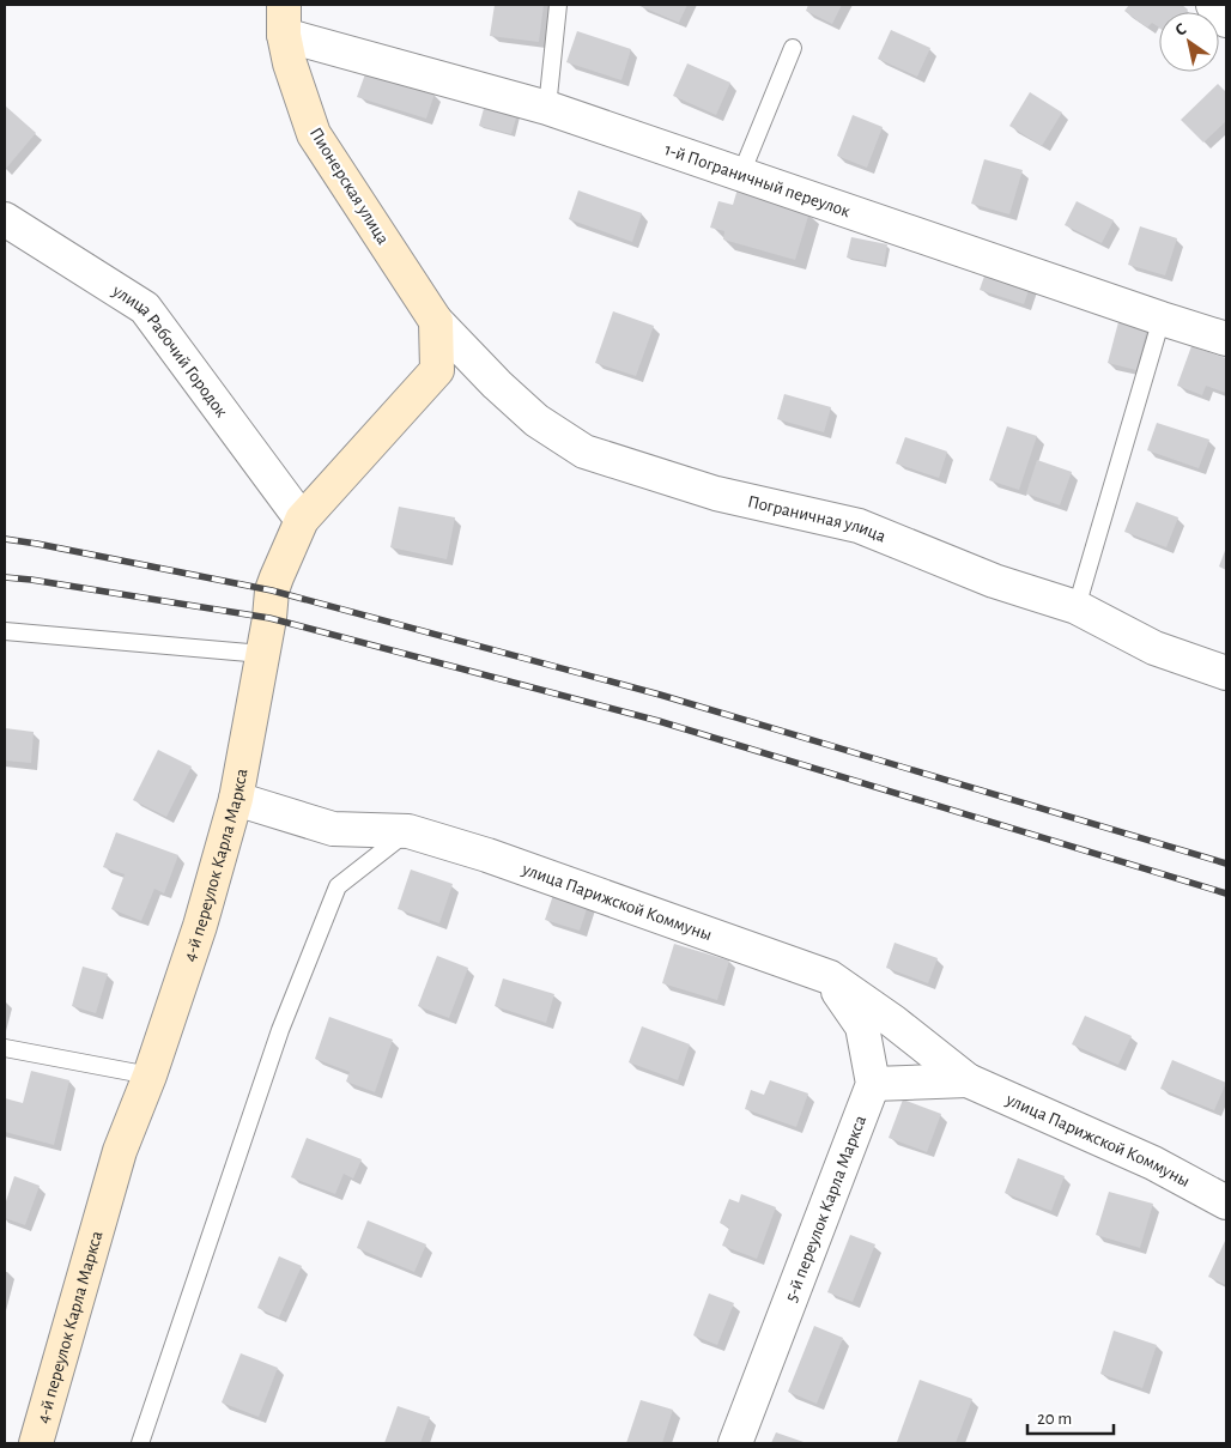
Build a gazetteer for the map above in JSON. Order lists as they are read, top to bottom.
{
  "streets": {
    "street": [
      "1-й Пограничный переулок",
      "Пионерская улица",
      "улица Рабочий Городок",
      "Пограничная улица",
      "4-й переулок Карла Маркса",
      "улица Парижской Коммуны",
      "5-й переулок Карла Маркса"
    ]
  },
  "crossings": [
    ["1-й Пограничный переулок", "Пионерская улица"],
    ["Пионерская улица", "Пограничная улица"],
    ["Пионерская улица", "4-й переулок Карла Маркса"],
    ["улица Рабочий Городок", "4-й переулок Карла Маркса"],
    ["Пограничная улица", "4-й переулок Карла Маркса"],
    ["4-й переулок Карла Маркса", "улица Парижской Коммуны"],
    ["улица Парижской Коммуны", "5-й переулок Карла Маркса"]
  ],
  "scale_bar": "20 m",
  "north": "top left"
}
